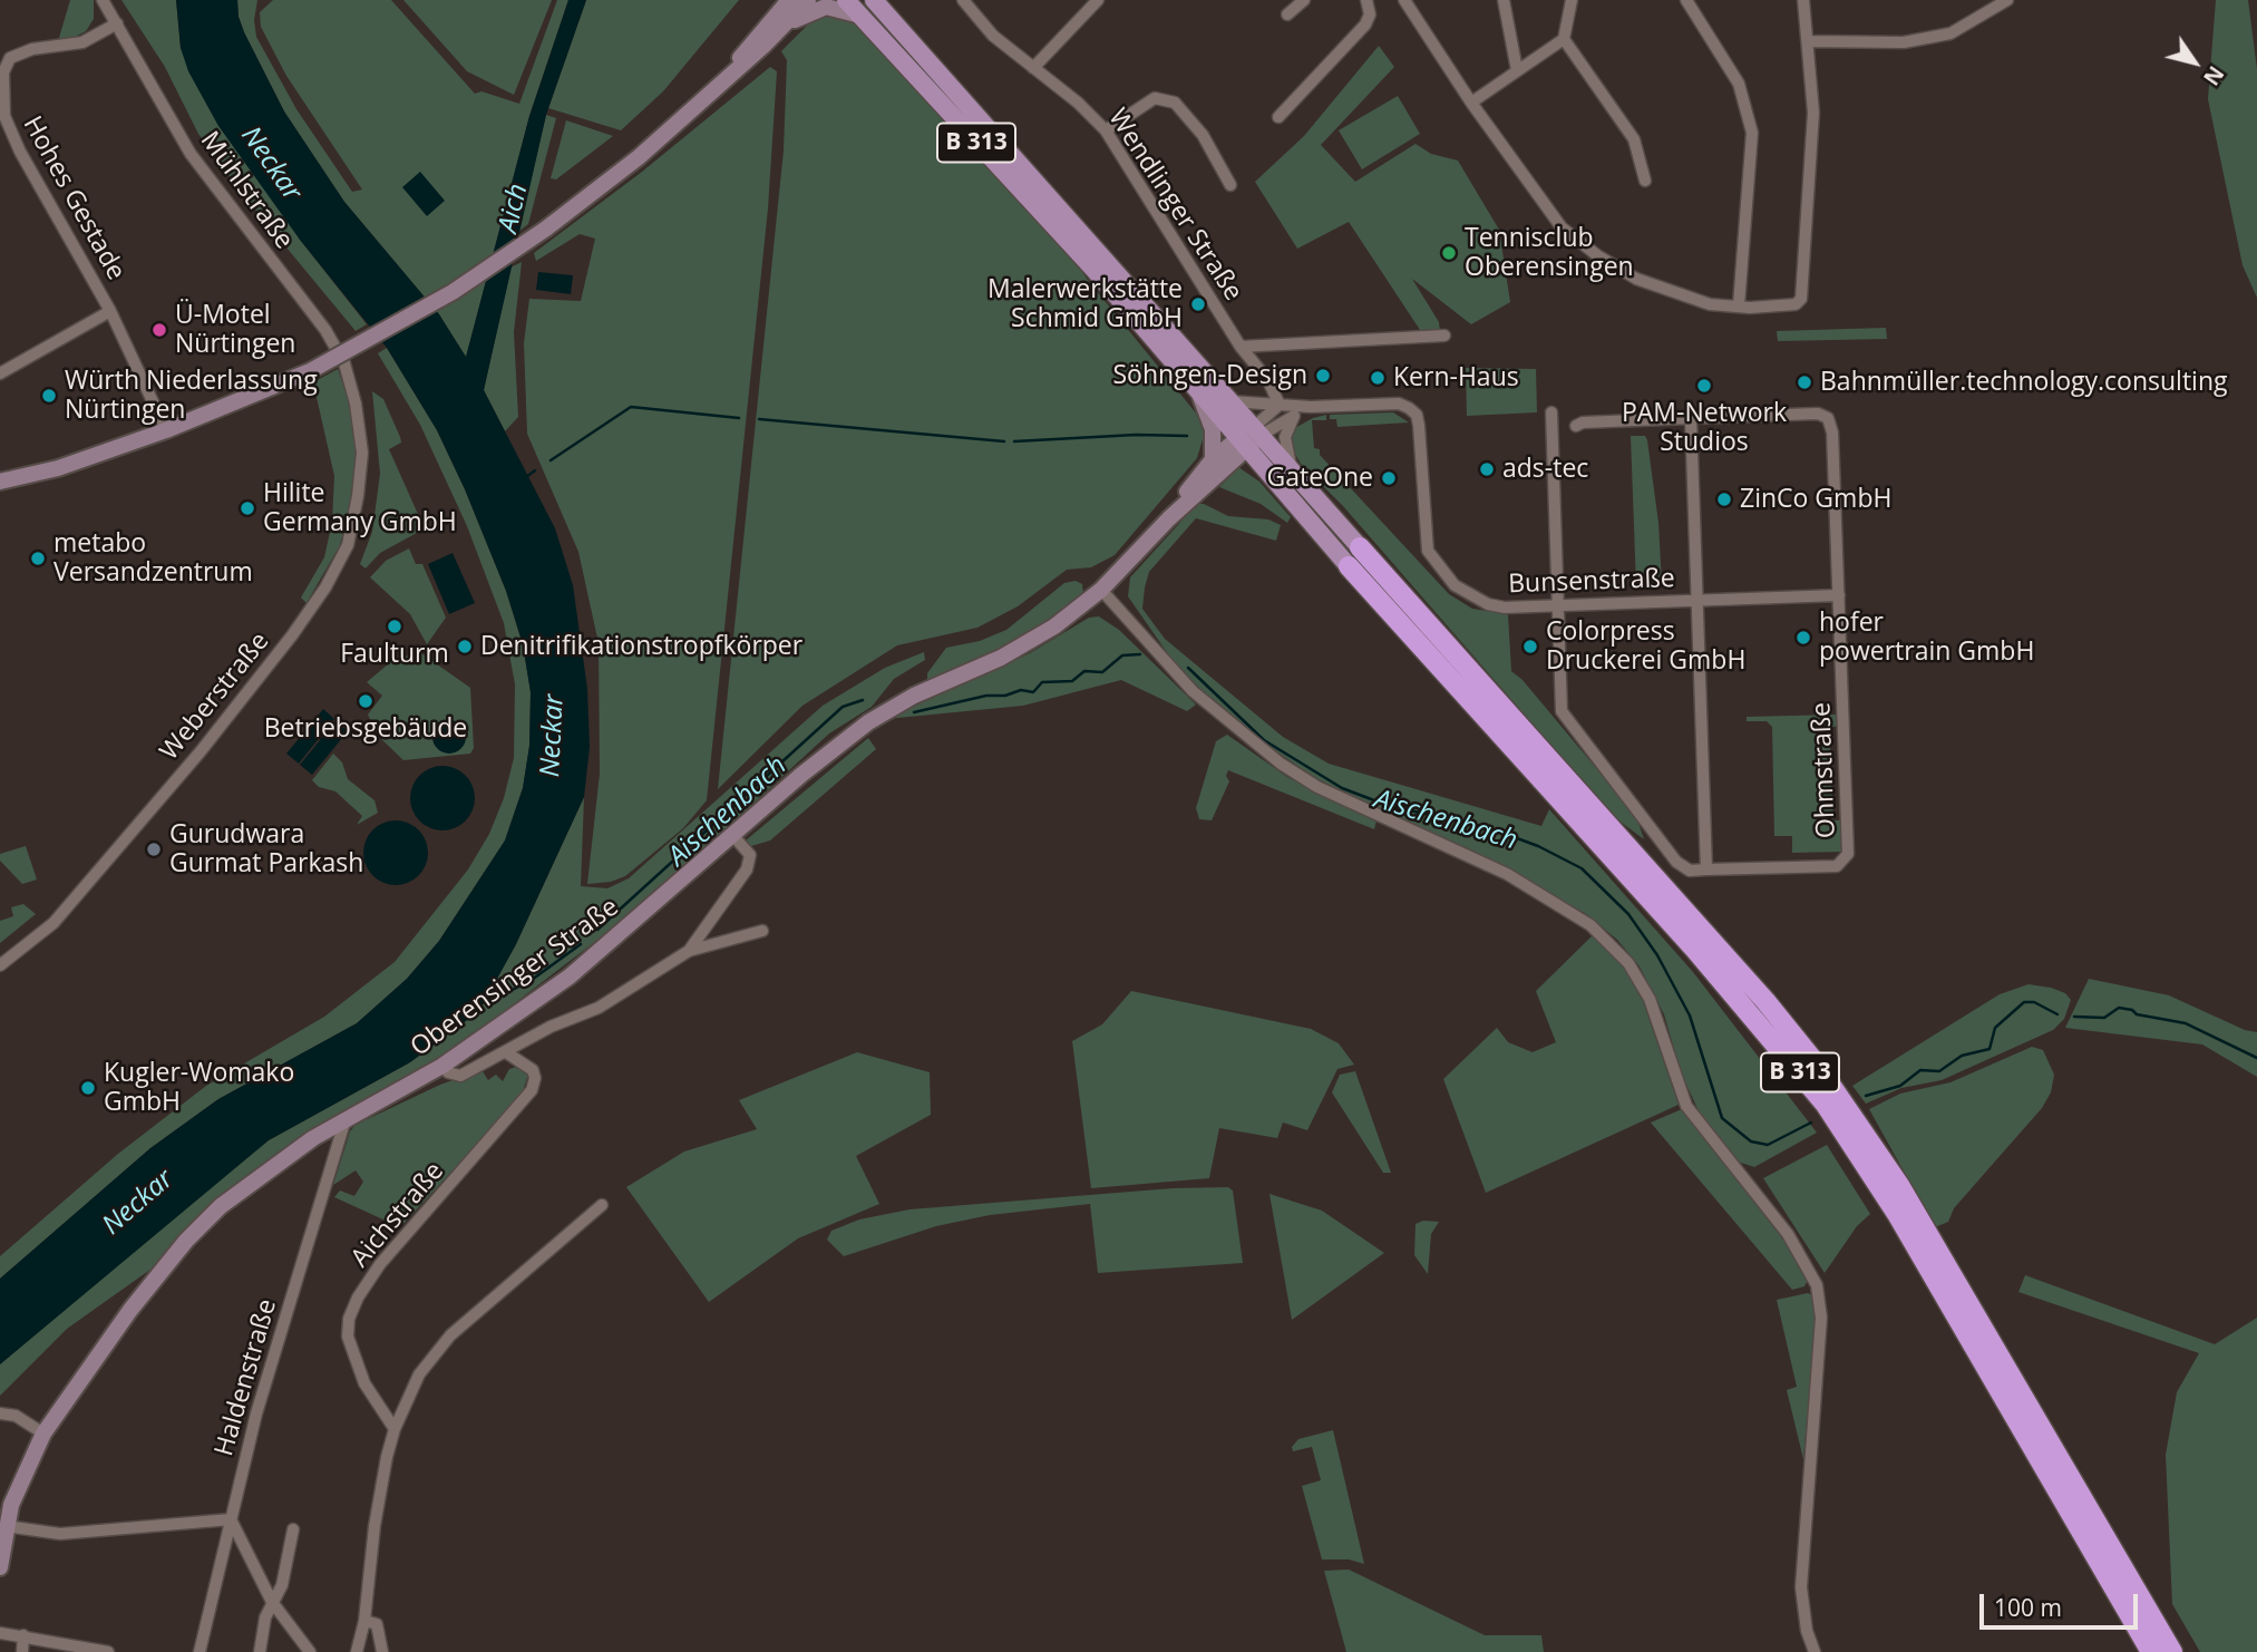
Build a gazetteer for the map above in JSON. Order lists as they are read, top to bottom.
{
  "streets": {
    "highway": ["B 313"],
    "street": [
      "Mühlstraße",
      "Hohes Gestade",
      "Wendlinger Straße",
      "Bunsenstraße",
      "Weberstraße",
      "Ohmstraße",
      "Oberensinger Straße",
      "Aichstraße",
      "Haldenstraße"
    ]
  },
  "crossings": [
    ["B 313", "Bunsenstraße"],
    ["B 313", "Oberensinger Straße"],
    ["Mühlstraße", "Hohes Gestade"],
    ["Mühlstraße", "Weberstraße"],
    ["Wendlinger Straße", "Bunsenstraße"],
    ["Bunsenstraße", "Ohmstraße"],
    ["Oberensinger Straße", "Haldenstraße"]
  ],
  "water": ["Neckar", "Aich", "Aischenbach"],
  "places": [
    "Tennisclub Oberensingen",
    "Malerwerkstätte Schmid GmbH",
    "Ü-Motel Nürtingen",
    "Söhngen-Design",
    "Kern-Haus",
    "Bahnmüller.technology.consulting",
    "PAM-Network Studios",
    "Würth Niederlassung Nürtingen",
    "ads-tec",
    "GateOne",
    "ZinCo GmbH",
    "Hilite Germany GmbH",
    "metabo Versandzentrum",
    "Faulturm",
    "hofer powertrain GmbH",
    "Denitrifikationstropfkörper",
    "Colorpress Druckerei GmbH",
    "Betriebsgebäude",
    "Gurudwara Gurmat Parkash",
    "Kugler-Womako GmbH"
  ],
  "scale_bar": "100 m",
  "north": "bottom right"
}
